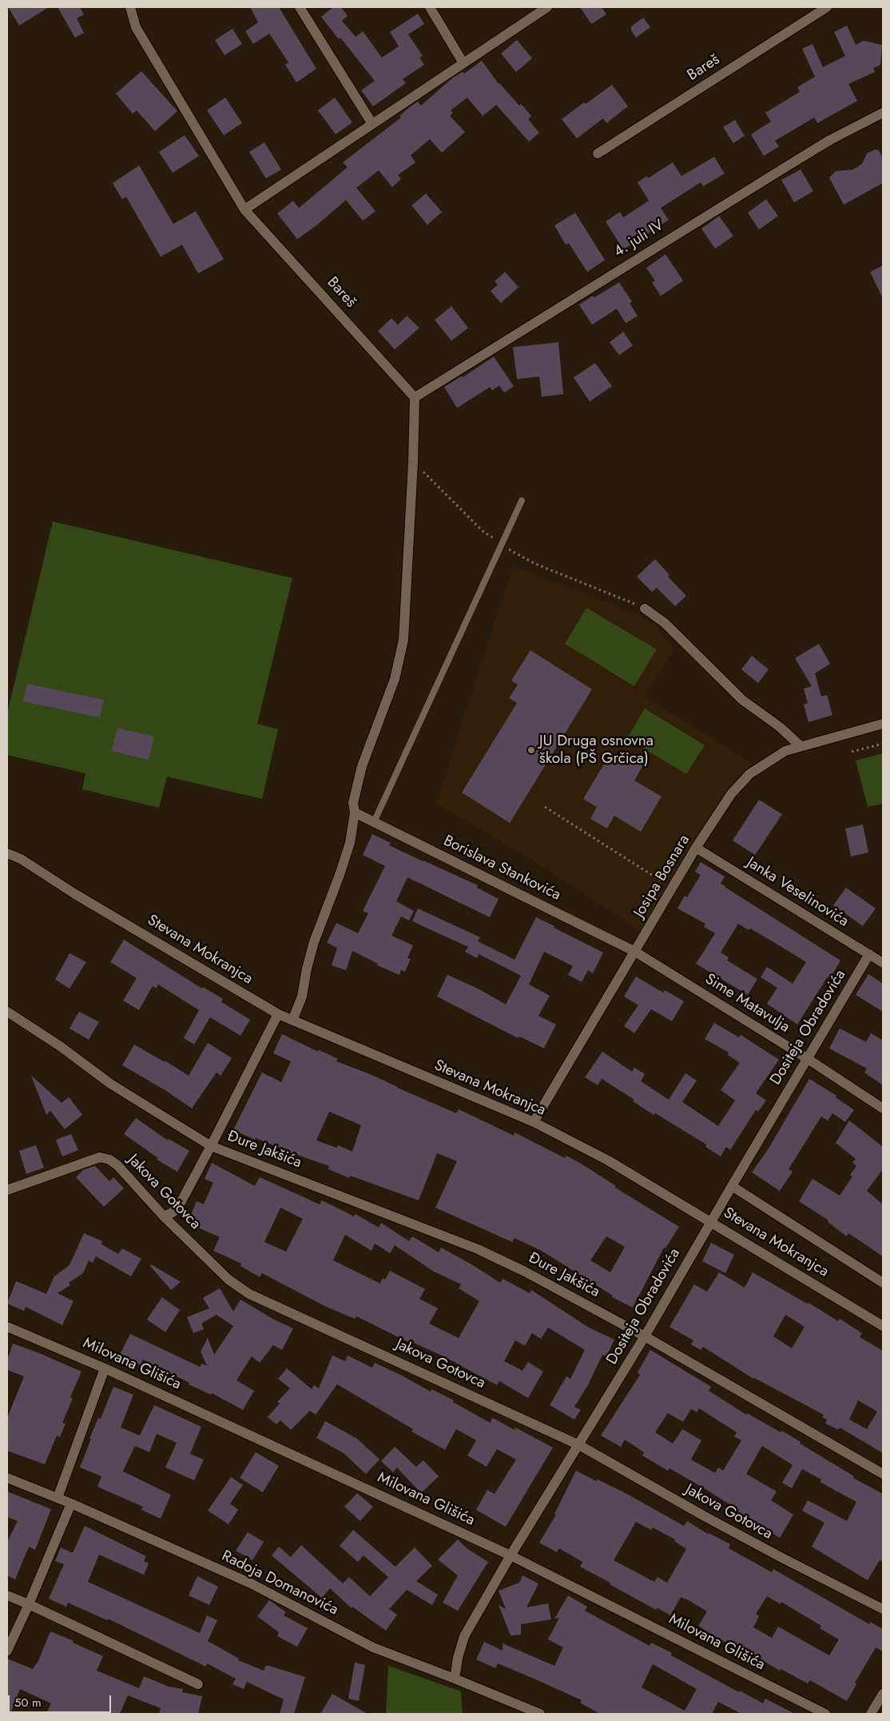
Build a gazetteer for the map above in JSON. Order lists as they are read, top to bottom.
{
  "streets": {
    "street": [
      "Bareš",
      "4. juli IV",
      "Borislava Stankovića",
      "Josipa Bosnara",
      "Janka Veselinovića",
      "Stevana Mokranjca",
      "Sime Matavulja",
      "Dositeja Obradovića",
      "Đure Jakšića",
      "Jakova Gotovca",
      "Milovana Glišića",
      "Radoja Domanovića"
    ]
  },
  "crossings": [
    ["Bareš", "4. juli IV"],
    ["Borislava Stankovića", "Josipa Bosnara"],
    ["Borislava Stankovića", "Sime Matavulja"],
    ["Josipa Bosnara", "Janka Veselinovića"],
    ["Josipa Bosnara", "Stevana Mokranjca"],
    ["Josipa Bosnara", "Sime Matavulja"],
    ["Janka Veselinovića", "Dositeja Obradovića"],
    ["Stevana Mokranjca", "Dositeja Obradovića"],
    ["Sime Matavulja", "Dositeja Obradovića"],
    ["Dositeja Obradovića", "Đure Jakšića"],
    ["Dositeja Obradovića", "Jakova Gotovca"],
    ["Dositeja Obradovića", "Milovana Glišića"],
    ["Dositeja Obradovića", "Radoja Domanovića"]
  ],
  "places": ["JU Druga osnovna škola (PŠ Grčica)"],
  "scale_bar": "50 m"
}
